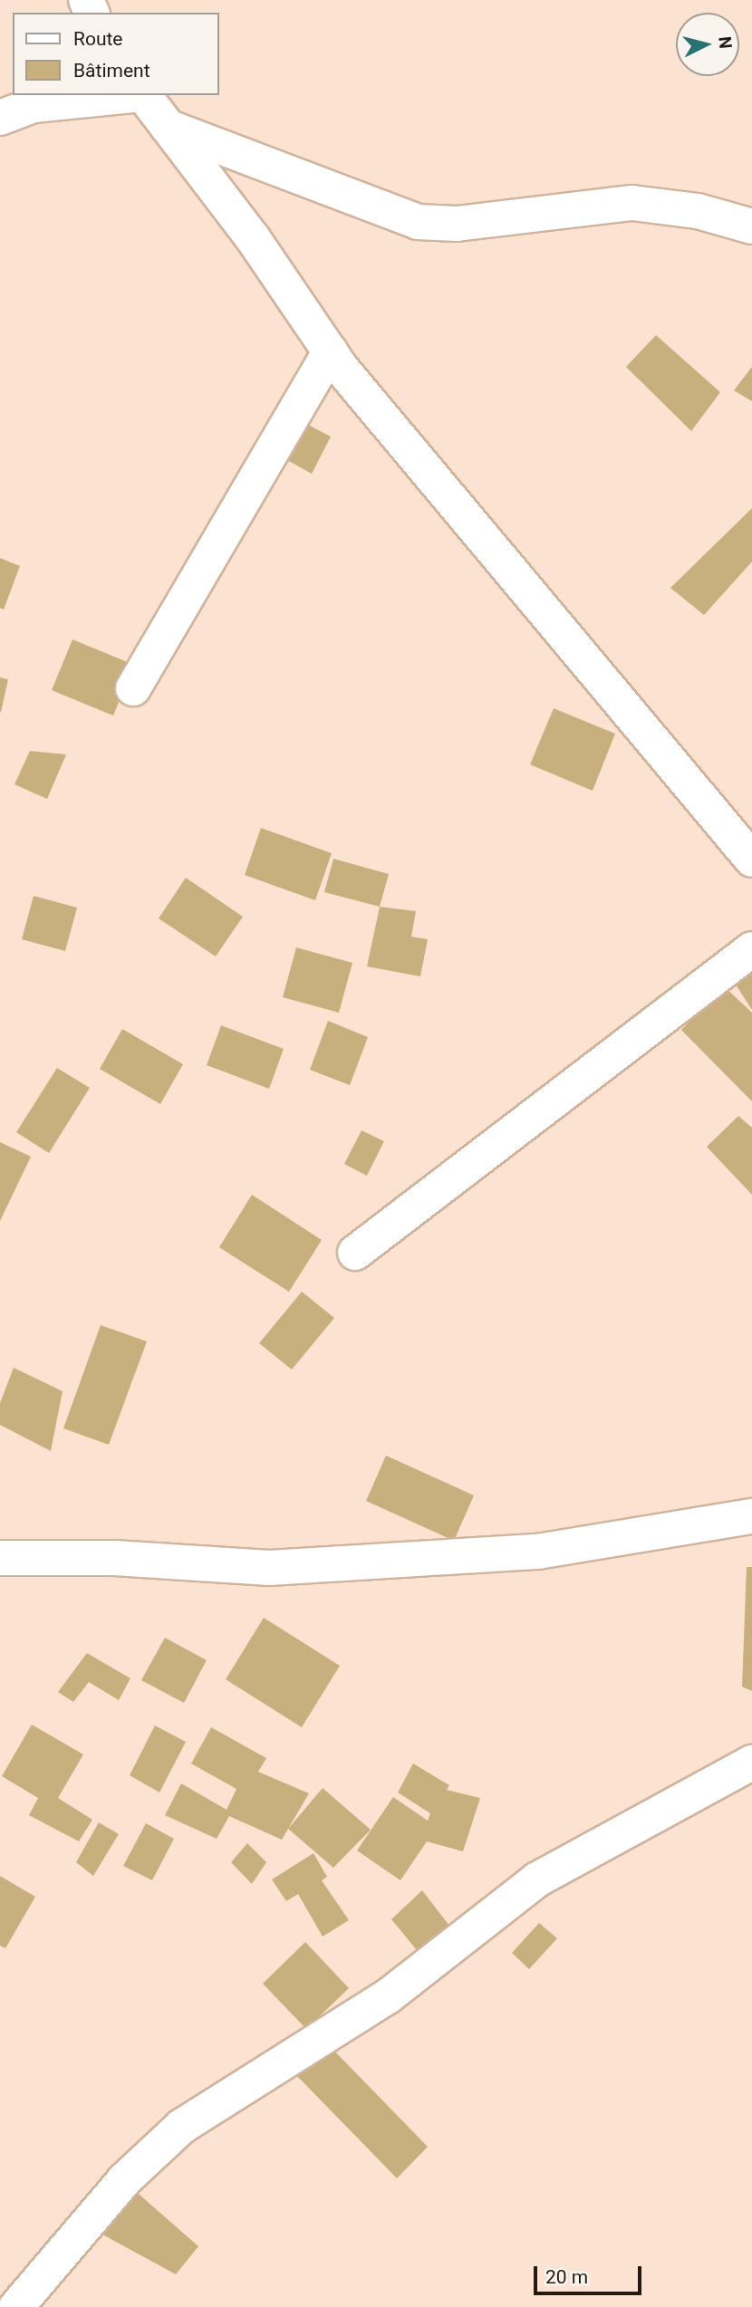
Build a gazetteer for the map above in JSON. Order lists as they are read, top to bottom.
{
  "legend": ["Route", "Bâtiment"],
  "scale_bar": "20 m",
  "north": "right"
}
